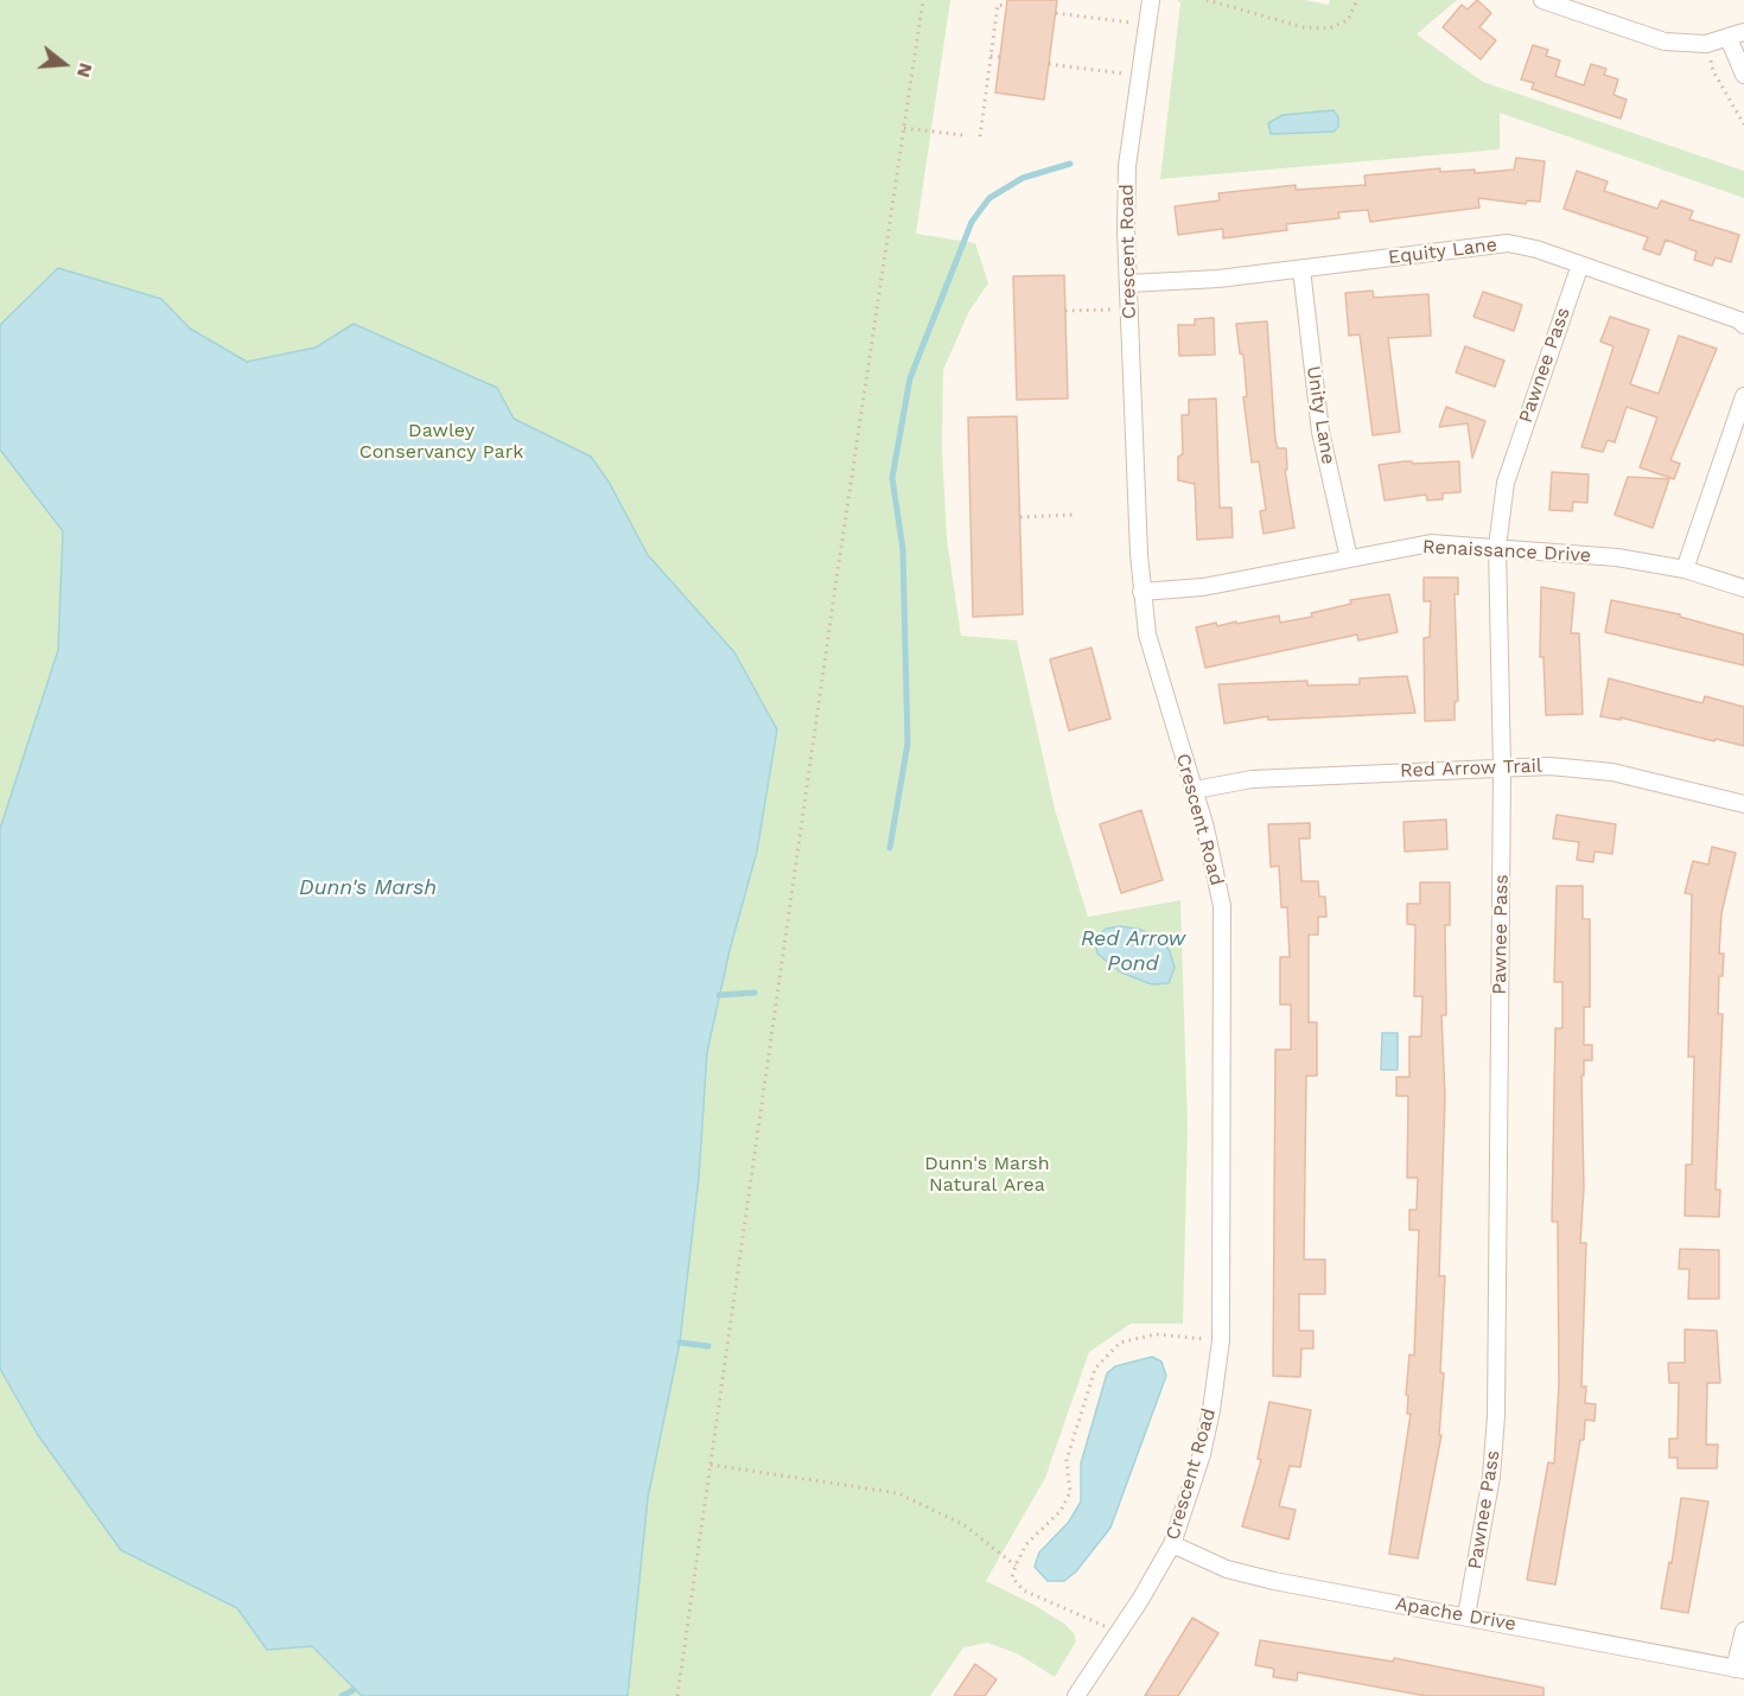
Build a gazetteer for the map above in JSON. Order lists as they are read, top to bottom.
{
  "streets": {
    "street": [
      "Crescent Road",
      "Equity Lane",
      "Pawnee Pass",
      "Unity Lane",
      "Renaissance Drive",
      "Red Arrow Trail",
      "Apache Drive"
    ]
  },
  "crossings": [
    ["Crescent Road", "Equity Lane"],
    ["Crescent Road", "Renaissance Drive"],
    ["Crescent Road", "Red Arrow Trail"],
    ["Crescent Road", "Apache Drive"],
    ["Equity Lane", "Pawnee Pass"],
    ["Equity Lane", "Unity Lane"],
    ["Pawnee Pass", "Renaissance Drive"],
    ["Pawnee Pass", "Red Arrow Trail"],
    ["Pawnee Pass", "Apache Drive"],
    ["Unity Lane", "Renaissance Drive"]
  ],
  "water": ["Dunn's Marsh", "Red Arrow Pond"],
  "parks": ["Dawley Conservancy Park", "Dunn's Marsh Natural Area"],
  "north": "right"
}
